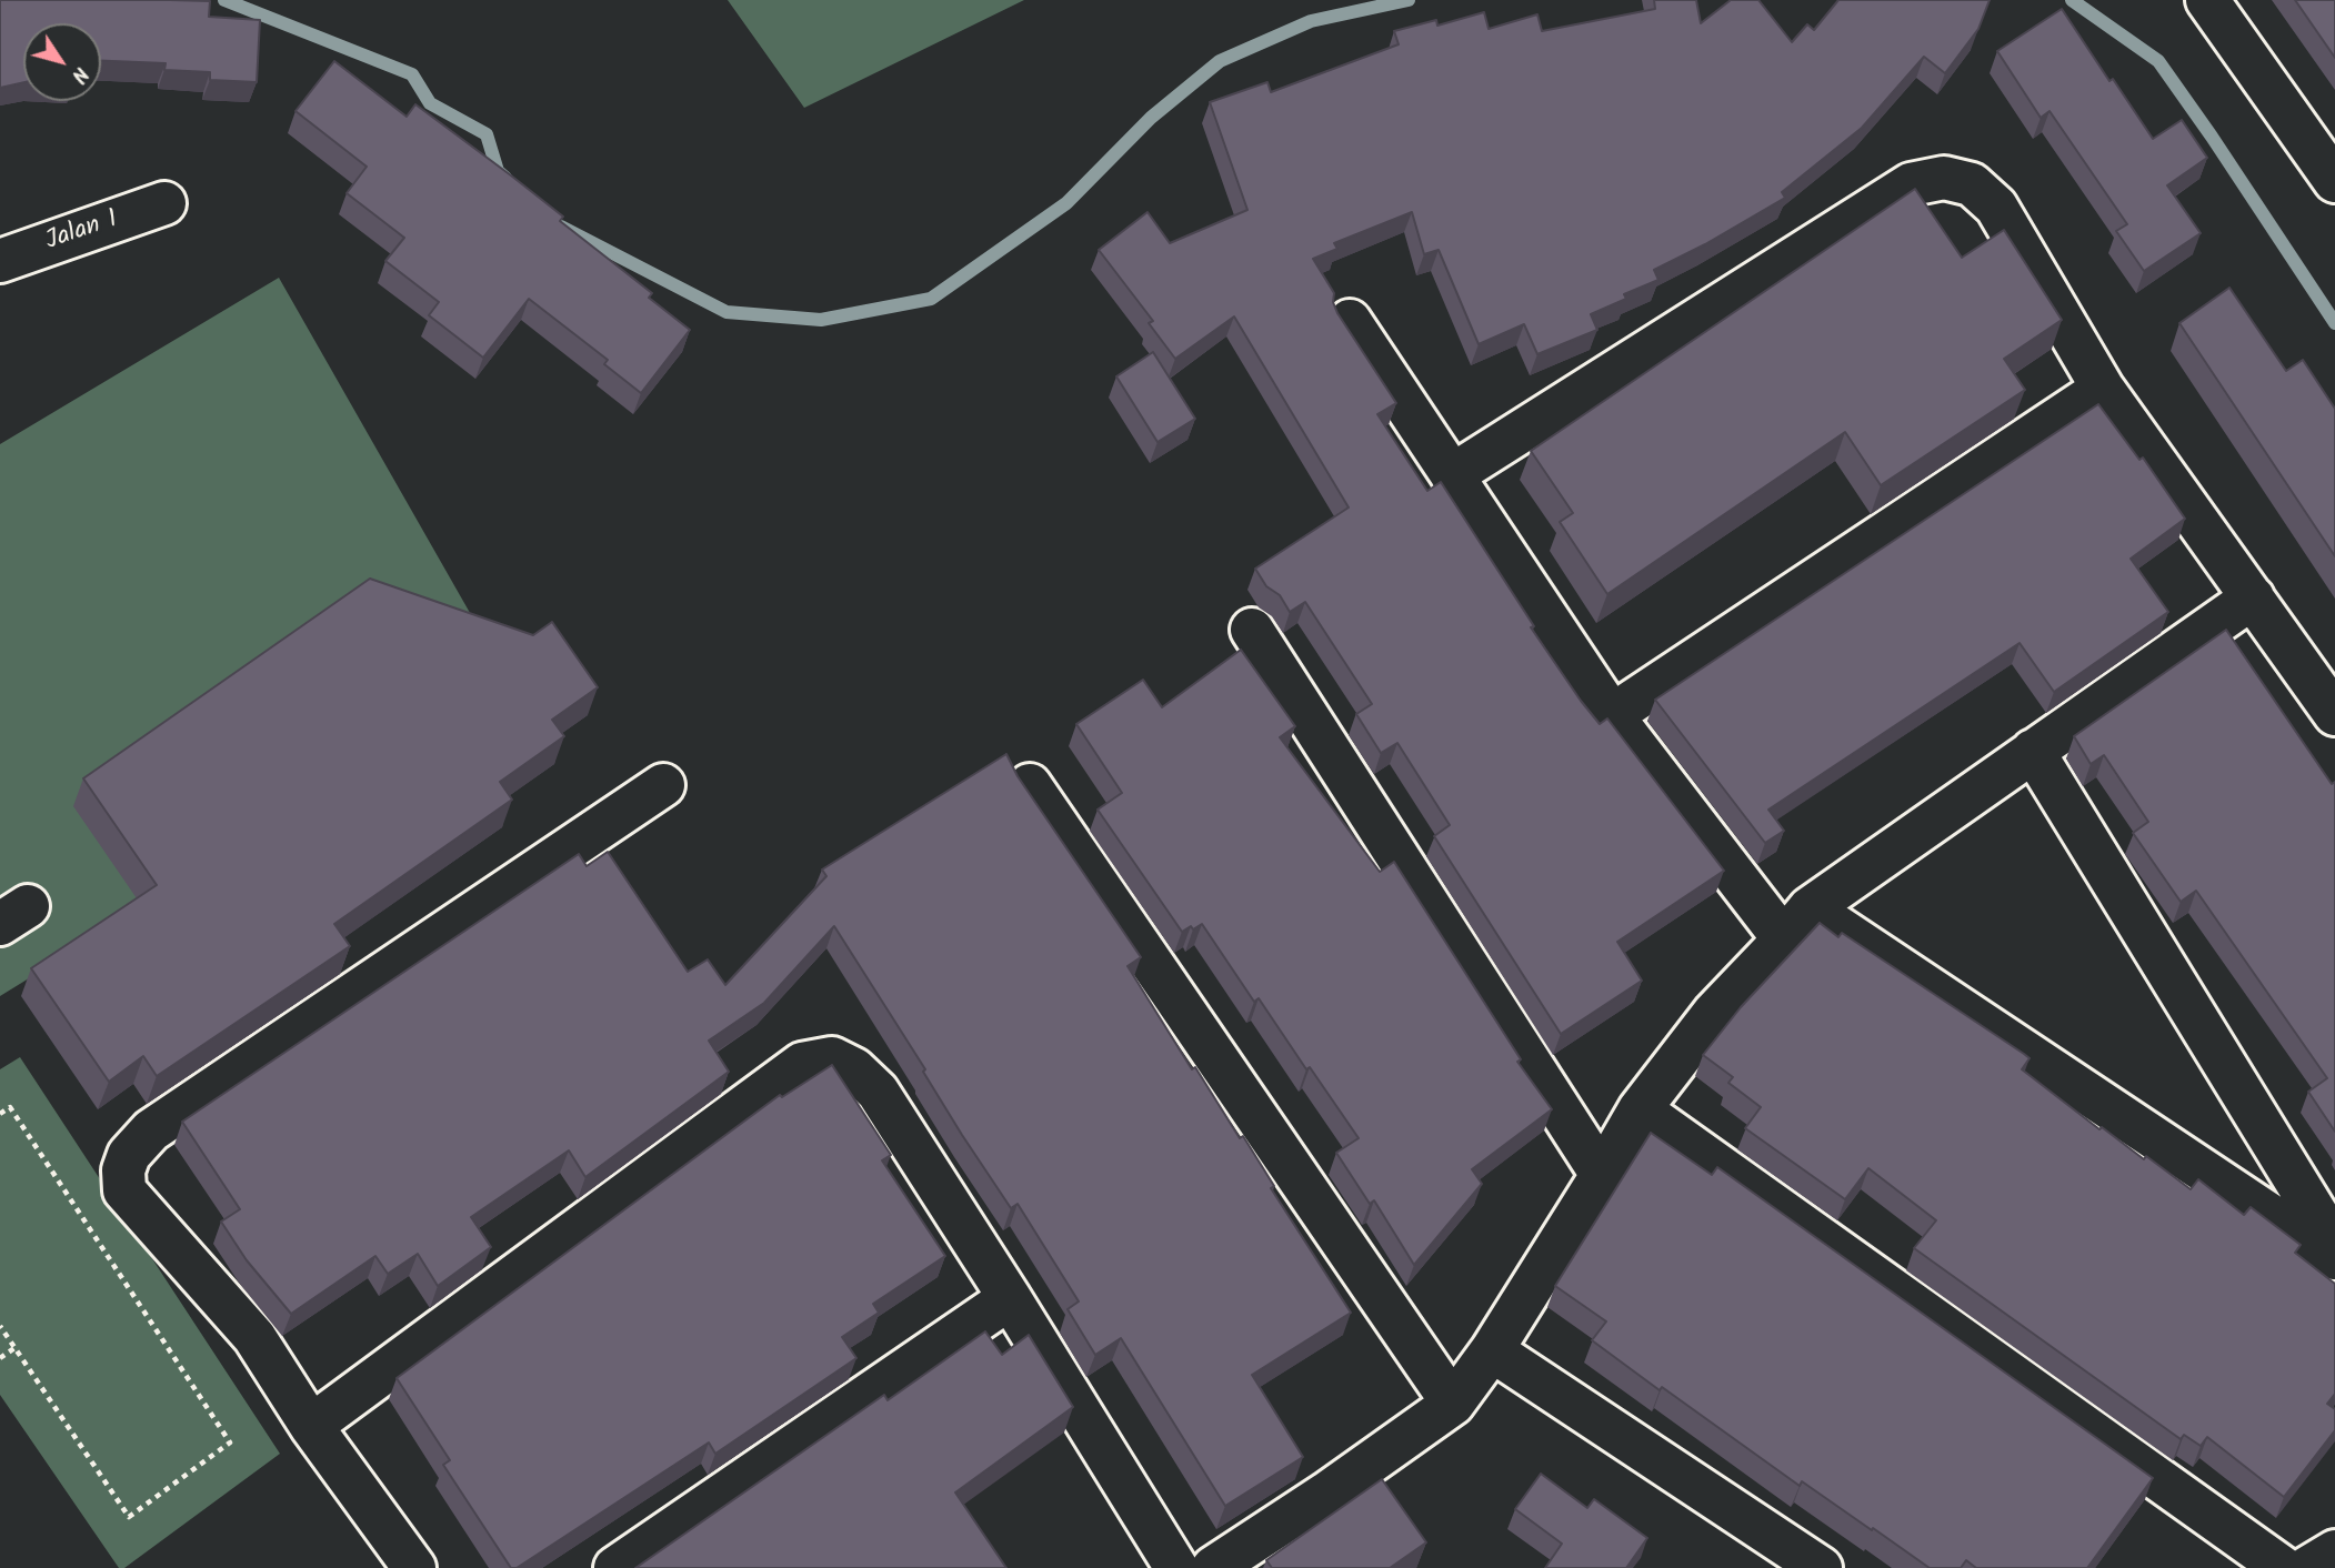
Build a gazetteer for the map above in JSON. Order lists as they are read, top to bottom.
{
  "streets": {
    "street": ["Jalan 1"]
  },
  "north": "bottom right"
}
